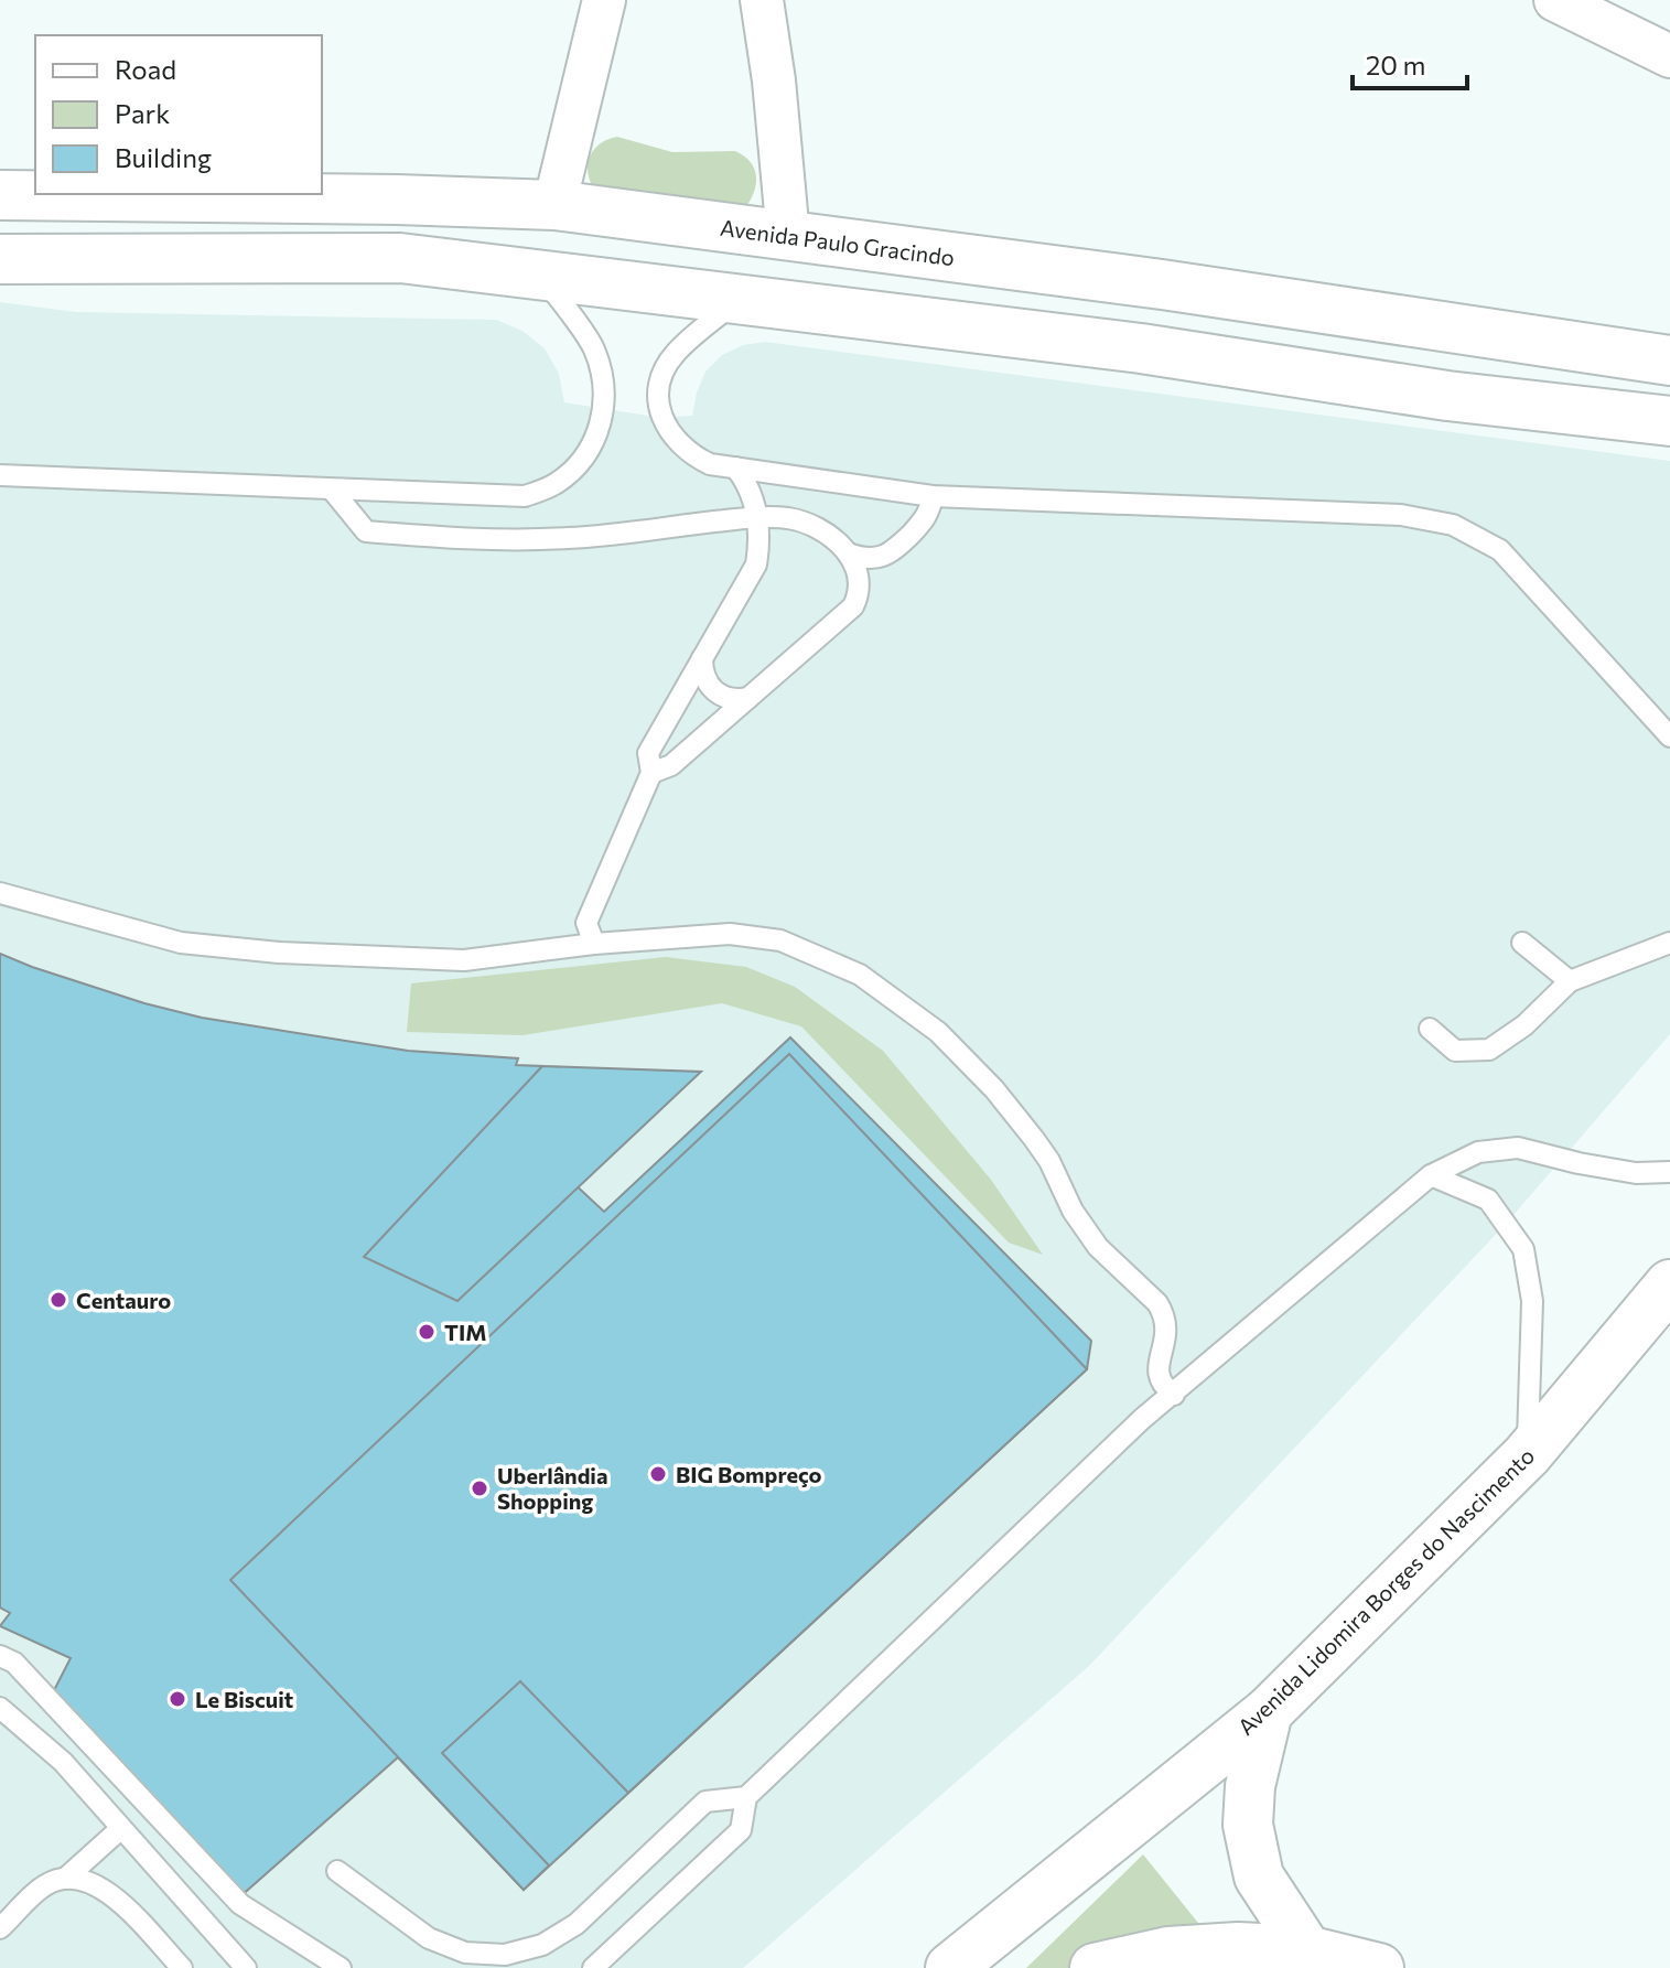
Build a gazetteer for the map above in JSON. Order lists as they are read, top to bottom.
{
  "streets": {
    "street": ["Avenida Paulo Gracindo", "Avenida Lidomira Borges do Nascimento"]
  },
  "places": [
    "Centauro",
    "TIM",
    "BIG Bompreço",
    "Uberlândia Shopping",
    "Le Biscuit"
  ],
  "legend": ["Road", "Park", "Building"],
  "scale_bar": "20 m"
}
